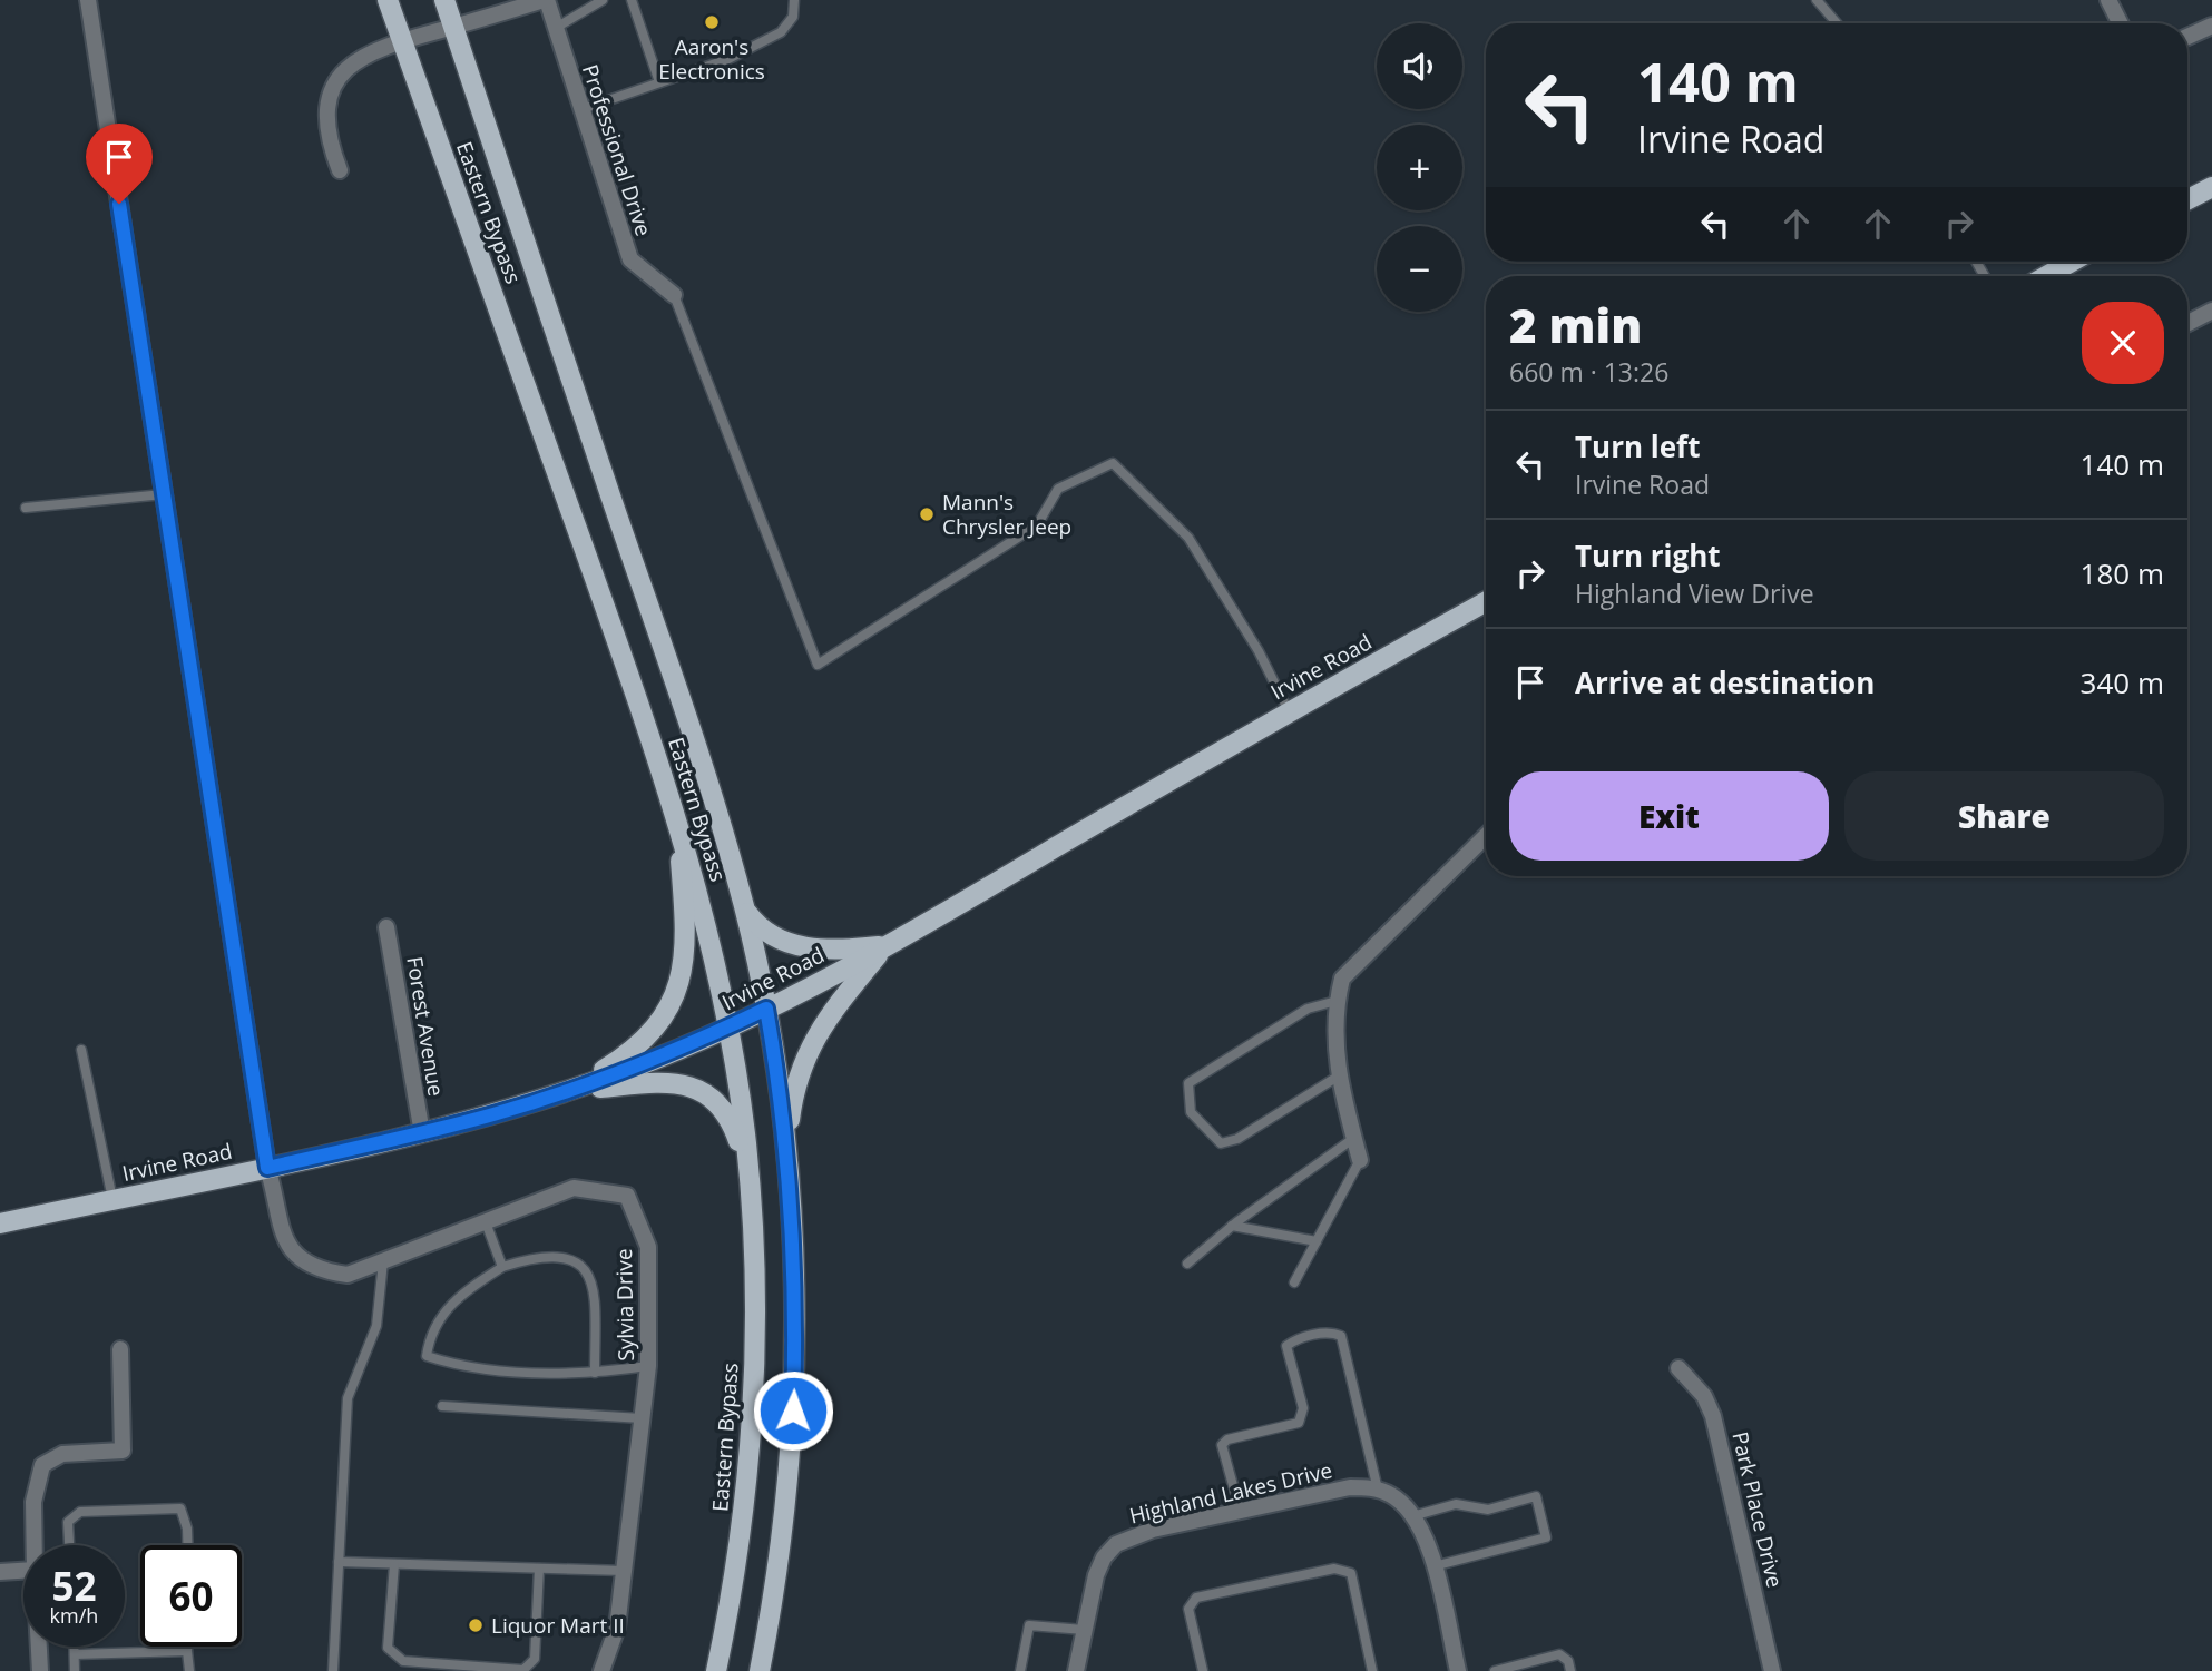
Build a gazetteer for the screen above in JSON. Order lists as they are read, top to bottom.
{
  "streets": {
    "main road": ["Eastern Bypass", "Irvine Road"],
    "street": [
      "Professional Drive",
      "Forest Avenue",
      "Sylvia Drive",
      "Highland Lakes Drive",
      "Park Place Drive"
    ]
  },
  "crossings": [
    ["Eastern Bypass", "Irvine Road"],
    ["Irvine Road", "Forest Avenue"],
    ["Irvine Road", "Sylvia Drive"]
  ],
  "places": ["Aaron's Electronics", "Mann's Chrysler Jeep", "Liquor Mart II"],
  "page": {
    "map_buttons": ["+", "−"],
    "turn": ["140 m", "Irvine Road"],
    "heading": ["2 min", "660 m · 13:26"],
    "list": [
      {
        "name": "Turn left",
        "note": "Irvine Road",
        "value": "140 m"
      },
      {
        "name": "Turn right",
        "note": "Highland View Drive",
        "value": "180 m"
      },
      {
        "name": "Arrive at destination",
        "value": "340 m"
      }
    ],
    "buttons": ["Exit", "Share"],
    "speed": "52 km/h",
    "limit": "60"
  }
}
